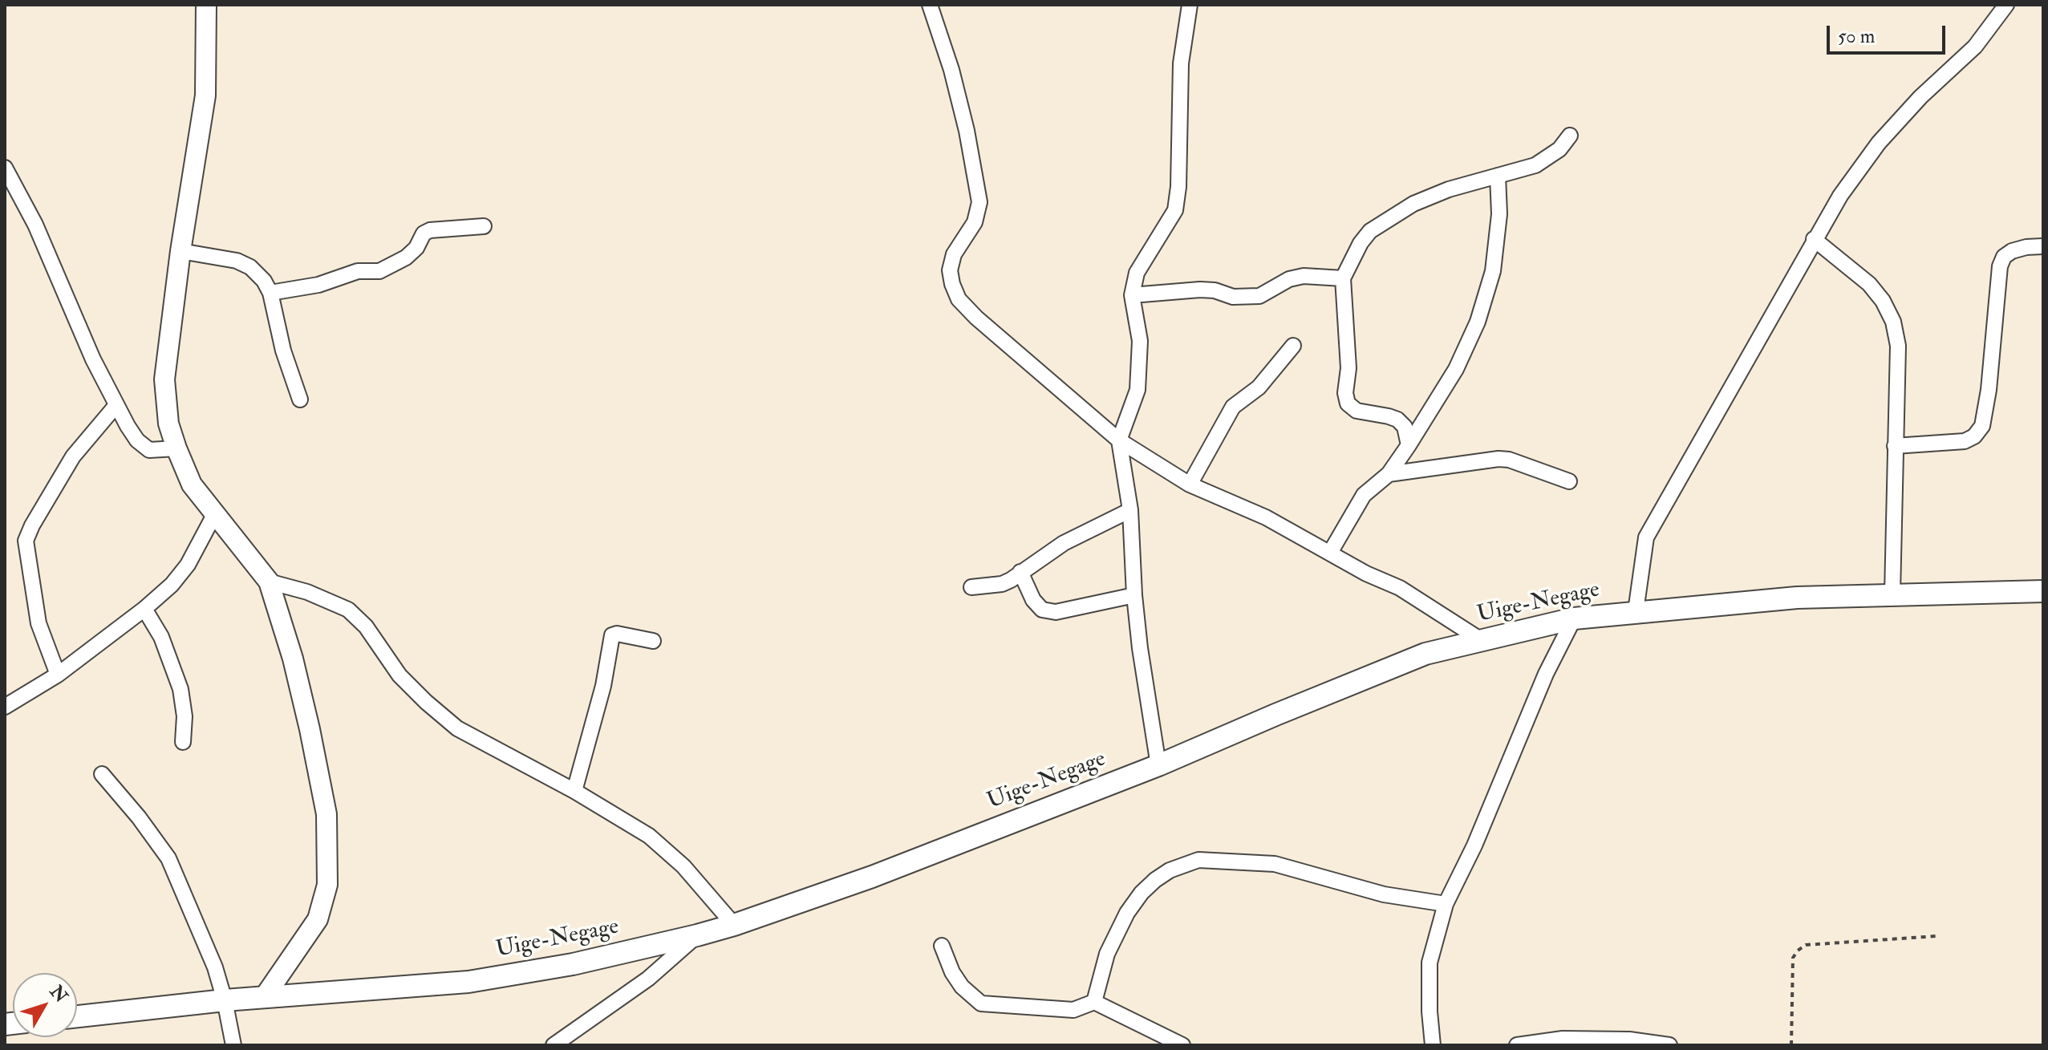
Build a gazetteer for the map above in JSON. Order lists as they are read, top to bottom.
{
  "streets": {
    "main road": ["Uige-Negage"]
  },
  "scale_bar": "50 m",
  "north": "top right"
}
